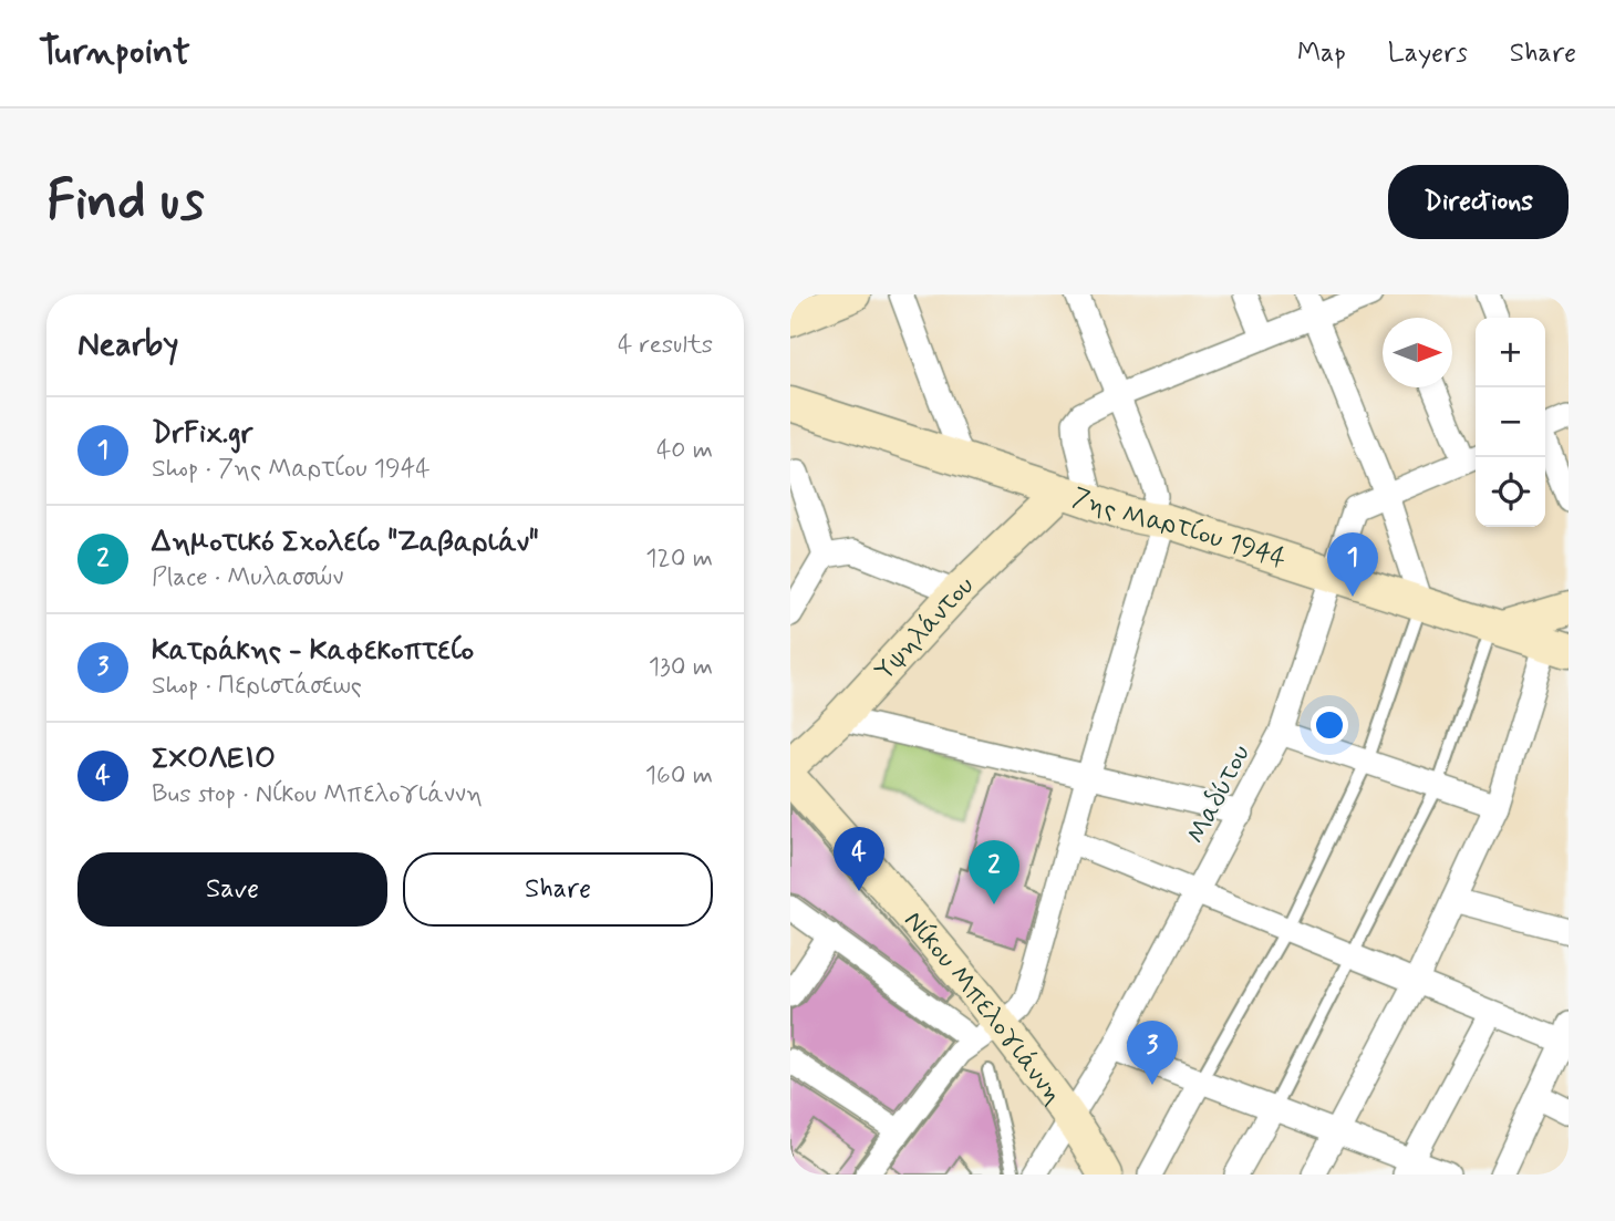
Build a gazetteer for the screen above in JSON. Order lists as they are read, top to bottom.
{
  "streets": {
    "main road": ["7ης Μαρτίου 1944", "Υψηλάντου", "Νίκου Μπελογιάννη"],
    "street": ["Μαδύτου"]
  },
  "crossings": [
    ["7ης Μαρτίου 1944", "Υψηλάντου"],
    ["7ης Μαρτίου 1944", "Μαδύτου"],
    ["Μαδύτου", "Νίκου Μπελογιάννη"]
  ],
  "north": "right",
  "page": {
    "header": "Turnpoint",
    "nav": ["Map", "Layers", "Share"],
    "buttons": [
      "Directions",
      ["Save", "Share"]
    ],
    "title": "Find us",
    "heading": ["Nearby", "4 results"],
    "map_buttons": ["+", "−"],
    "list": [
      {
        "mark": "1",
        "name": "DrFix.gr",
        "note": "Shop · 7ης Μαρτίου 1944",
        "value": "40 m"
      },
      {
        "mark": "2",
        "name": "Δημοτικό Σχολείο \"Ζαβαριάν\"",
        "note": "Place · Μυλασσών",
        "value": "120 m"
      },
      {
        "mark": "3",
        "name": "Κατράκης - Καφεκοπτείο",
        "note": "Shop · Περιστάσεως",
        "value": "130 m"
      },
      {
        "mark": "4",
        "name": "ΣΧΟΛΕΙΟ",
        "note": "Bus stop · Νίκου Μπελογιάννη",
        "value": "160 m"
      }
    ],
    "pins": [
      "1",
      "4",
      "2",
      "3"
    ]
  }
}
